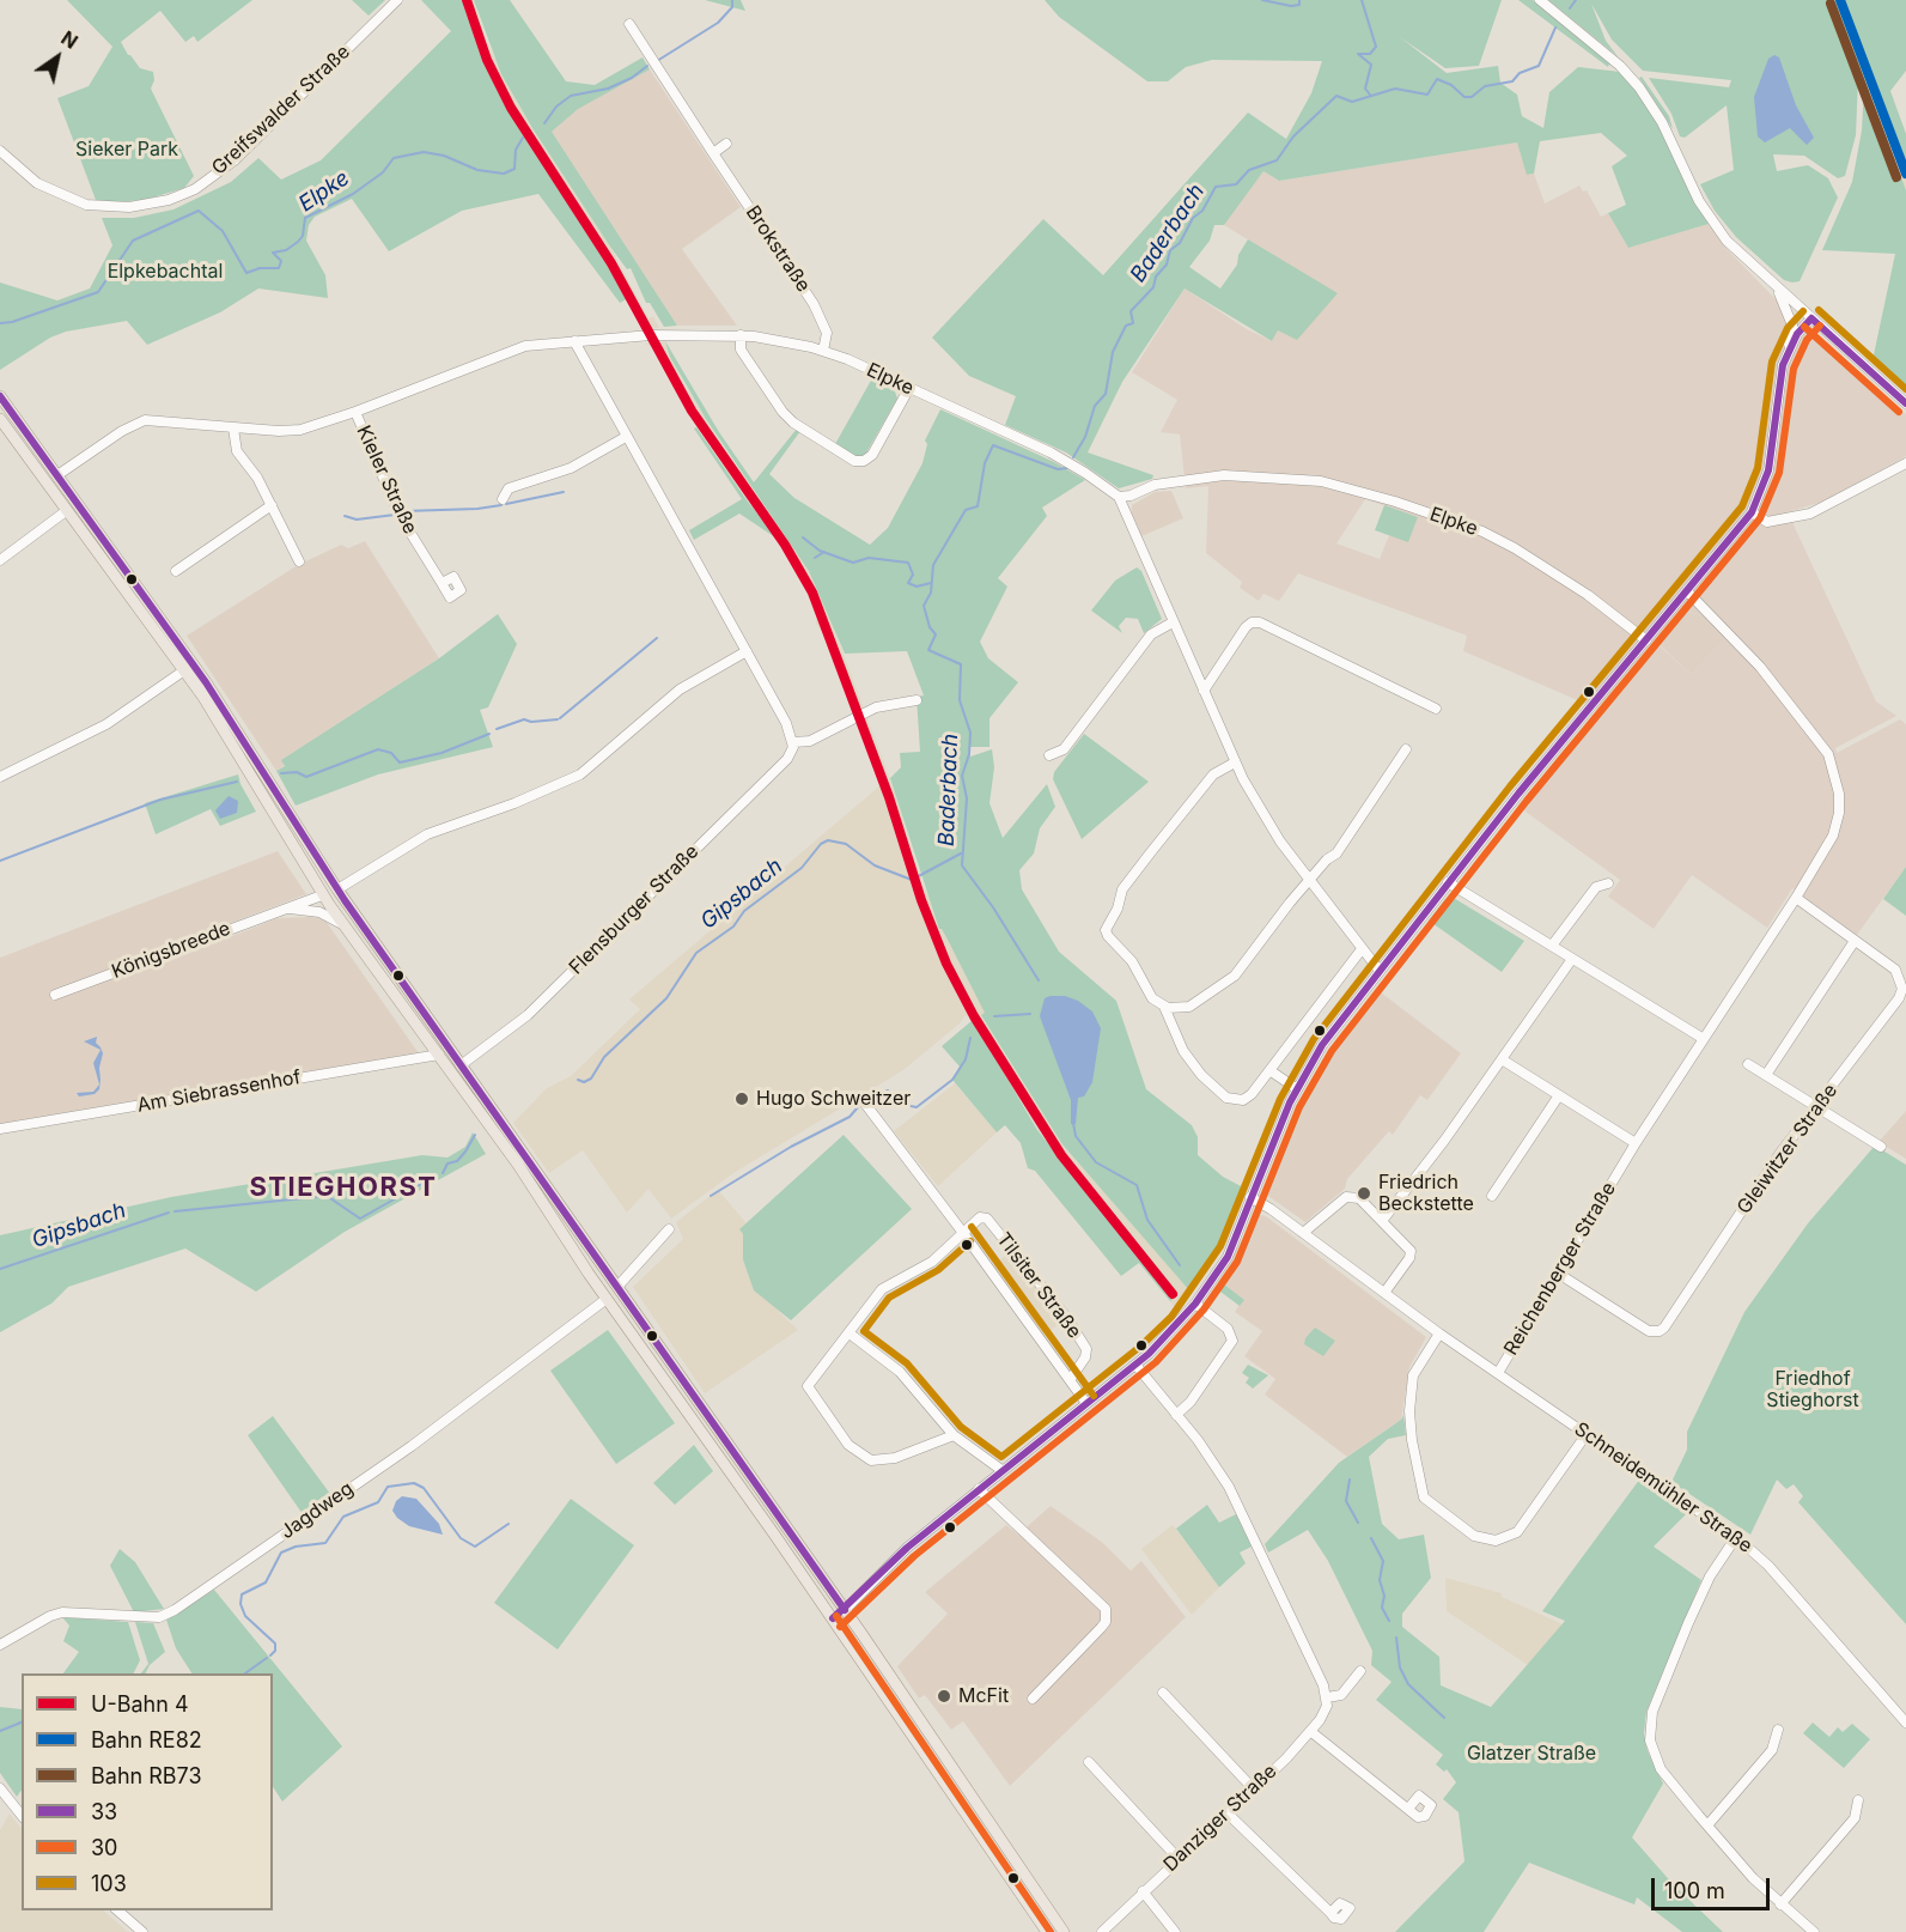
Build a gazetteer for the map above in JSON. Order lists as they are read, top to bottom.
{
  "streets": {
    "street": [
      "Greifswalder Straße",
      "Brokstraße",
      "Elpke",
      "Kieler Straße",
      "Flensburger Straße",
      "Königsbreede",
      "Am Siebrassenhof",
      "Gleiwitzer Straße",
      "Reichenberger Straße",
      "Tilsiter Straße",
      "Schneidemühler Straße",
      "Jagdweg",
      "Danziger Straße"
    ]
  },
  "crossings": [
    ["Brokstraße", "Elpke"],
    ["Elpke", "Kieler Straße"],
    ["Gleiwitzer Straße", "Reichenberger Straße"],
    ["Reichenberger Straße", "Schneidemühler Straße"]
  ],
  "districts": ["STIEGHORST"],
  "water": ["Elpke", "Baderbach", "Gipsbach"],
  "parks": [
    "Sieker Park",
    "Elpkebachtal",
    "Friedhof Stieghorst",
    "Glatzer Straße"
  ],
  "places": ["Hugo Schweitzer", "Friedrich Beckstette", "McFit"],
  "lines": [
    "metro line 4",
    "rail line RE82",
    "rail line RB73",
    "transit line 103",
    "transit line 33",
    "transit line 30"
  ],
  "legend": [
    "U-Bahn 4",
    "Bahn RE82",
    "Bahn RB73",
    "33",
    "30",
    "103"
  ],
  "scale_bar": "100 m",
  "north": "top right"
}
